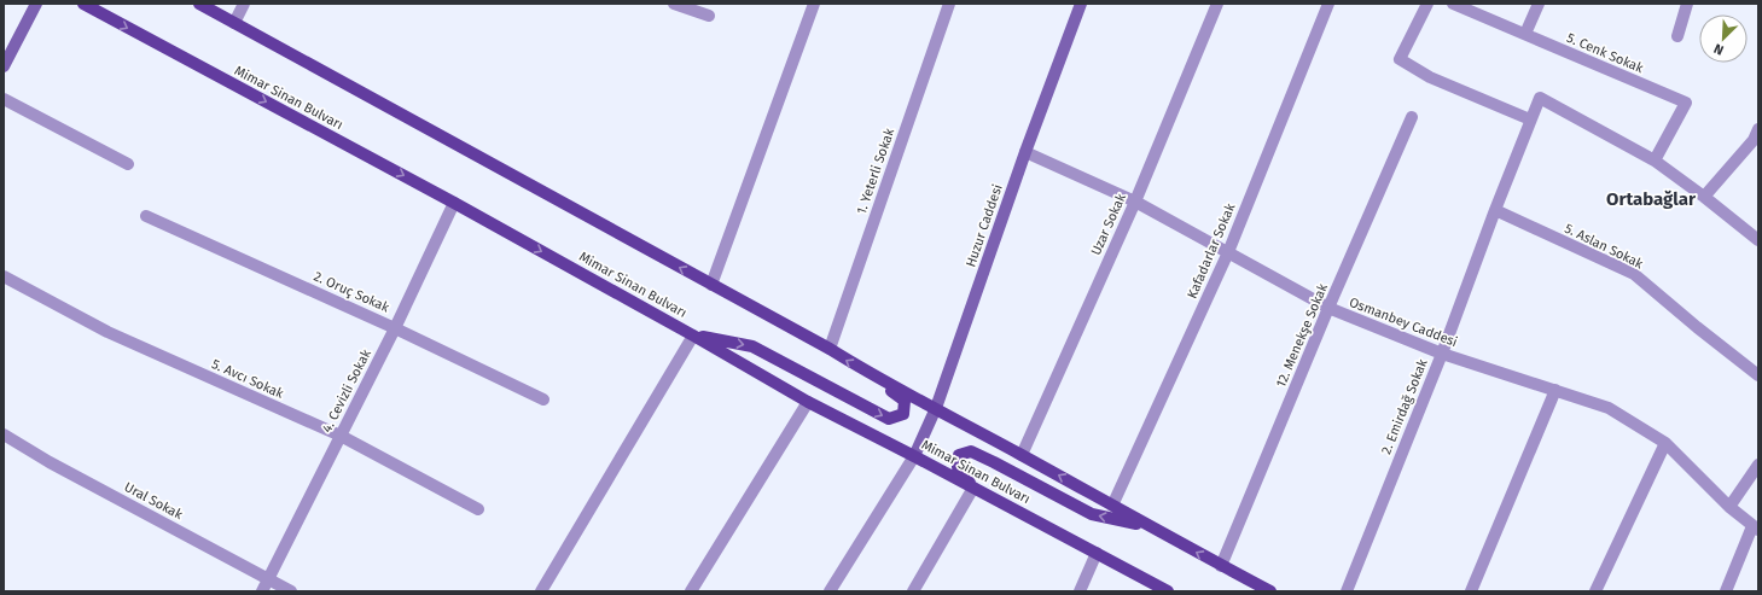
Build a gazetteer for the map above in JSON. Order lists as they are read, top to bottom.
{
  "streets": {
    "main road": ["Mimar Sinan Bulvarı", "Huzur Caddesi"],
    "street": [
      "5. Cenk Sokak",
      "1. Yeterli Sokak",
      "Uzar Sokak",
      "5. Aslan Sokak",
      "Kafadarlar Sokak",
      "2. Oruç Sokak",
      "Osmanbey Caddesi",
      "12. Menekşe Sokak",
      "5. Avcı Sokak",
      "4. Cevizli Sokak",
      "2. Emirdağ Sokak",
      "Ural Sokak"
    ]
  },
  "crossings": [
    ["5. Cenk Sokak", "2. Emirdağ Sokak"],
    ["Mimar Sinan Bulvarı", "Huzur Caddesi"],
    ["Mimar Sinan Bulvarı", "4. Cevizli Sokak"],
    ["Uzar Sokak", "Osmanbey Caddesi"],
    ["Huzur Caddesi", "Osmanbey Caddesi"],
    ["5. Aslan Sokak", "2. Emirdağ Sokak"],
    ["Kafadarlar Sokak", "Osmanbey Caddesi"],
    ["2. Oruç Sokak", "4. Cevizli Sokak"],
    ["Osmanbey Caddesi", "12. Menekşe Sokak"],
    ["Osmanbey Caddesi", "2. Emirdağ Sokak"],
    ["5. Avcı Sokak", "4. Cevizli Sokak"],
    ["4. Cevizli Sokak", "Ural Sokak"]
  ],
  "districts": ["Ortabağlar"],
  "north": "bottom left"
}
